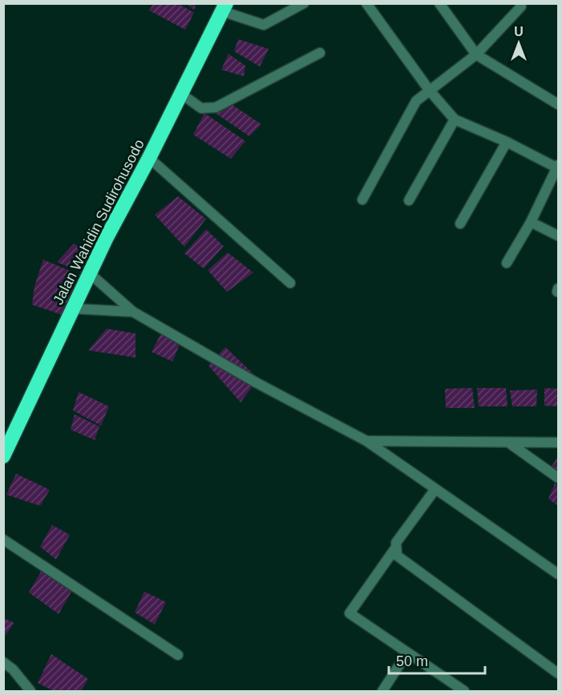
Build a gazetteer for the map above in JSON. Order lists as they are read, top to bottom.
{
  "streets": {
    "highway": ["Jalan Wahidin Sudirohusodo"]
  },
  "scale_bar": "50 m",
  "north": "top"
}
